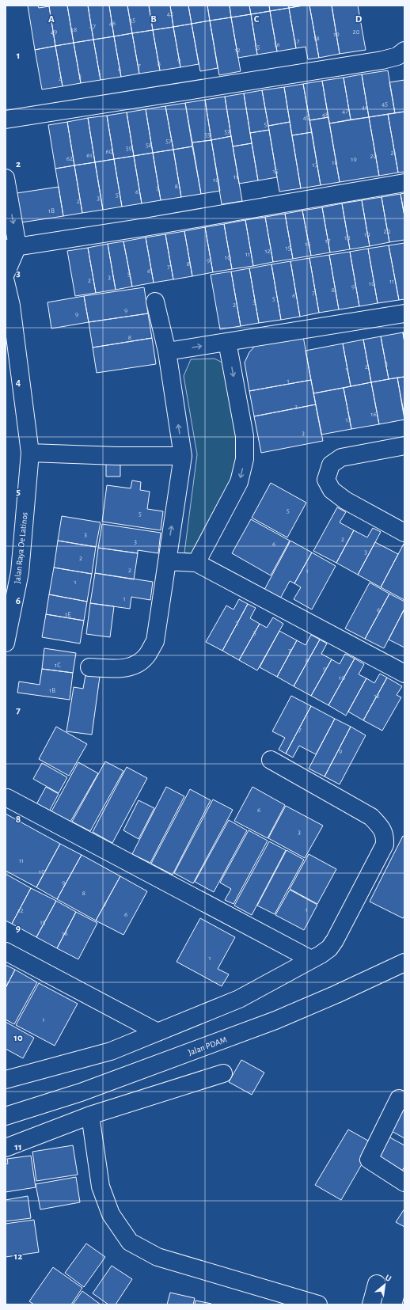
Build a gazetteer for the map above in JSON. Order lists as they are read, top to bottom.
{
  "streets": {
    "street": ["Jalan Raya De Latinos", "Jalan PDAM"]
  },
  "house_numbers": [
    "42",
    "45",
    "46",
    "47",
    "48",
    "49",
    "20",
    "19",
    "18",
    "17",
    "16",
    "15",
    "12",
    "9",
    "8",
    "7",
    "6",
    "5",
    "3",
    "2",
    "45",
    "46",
    "47",
    "48",
    "49",
    "51",
    "53",
    "55",
    "57",
    "58",
    "59",
    "60",
    "21",
    "61",
    "20",
    "62",
    "19",
    "18",
    "17",
    "15",
    "11",
    "10",
    "8",
    "7",
    "6",
    "5",
    "3",
    "2",
    "1B",
    "20",
    "19",
    "18",
    "17",
    "16",
    "15",
    "12",
    "11",
    "10",
    "9",
    "8",
    "7",
    "6",
    "5",
    "3",
    "2",
    "11",
    "10",
    "9",
    "8",
    "7",
    "6",
    "5",
    "3",
    "2",
    "9",
    "9",
    "8",
    "3",
    "2",
    "1",
    "1",
    "2",
    "16",
    "17",
    "3",
    "5",
    "5",
    "3",
    "2",
    "3",
    "6",
    "3",
    "2",
    "2",
    "1",
    "1",
    "1",
    "6",
    "1E",
    "3",
    "5",
    "7",
    "8",
    "1C",
    "9",
    "10",
    "1B",
    "12",
    "7",
    "9",
    "6",
    "3",
    "11",
    "10",
    "9",
    "8",
    "7",
    "1",
    "12",
    "6",
    "15",
    "16",
    "1",
    "1"
  ],
  "north": "top right",
  "grid": {
    "columns": [
      "A",
      "B",
      "C",
      "D"
    ],
    "rows": [
      "1",
      "2",
      "3",
      "4",
      "5",
      "6",
      "7",
      "8",
      "9",
      "10",
      "11",
      "12"
    ]
  }
}
